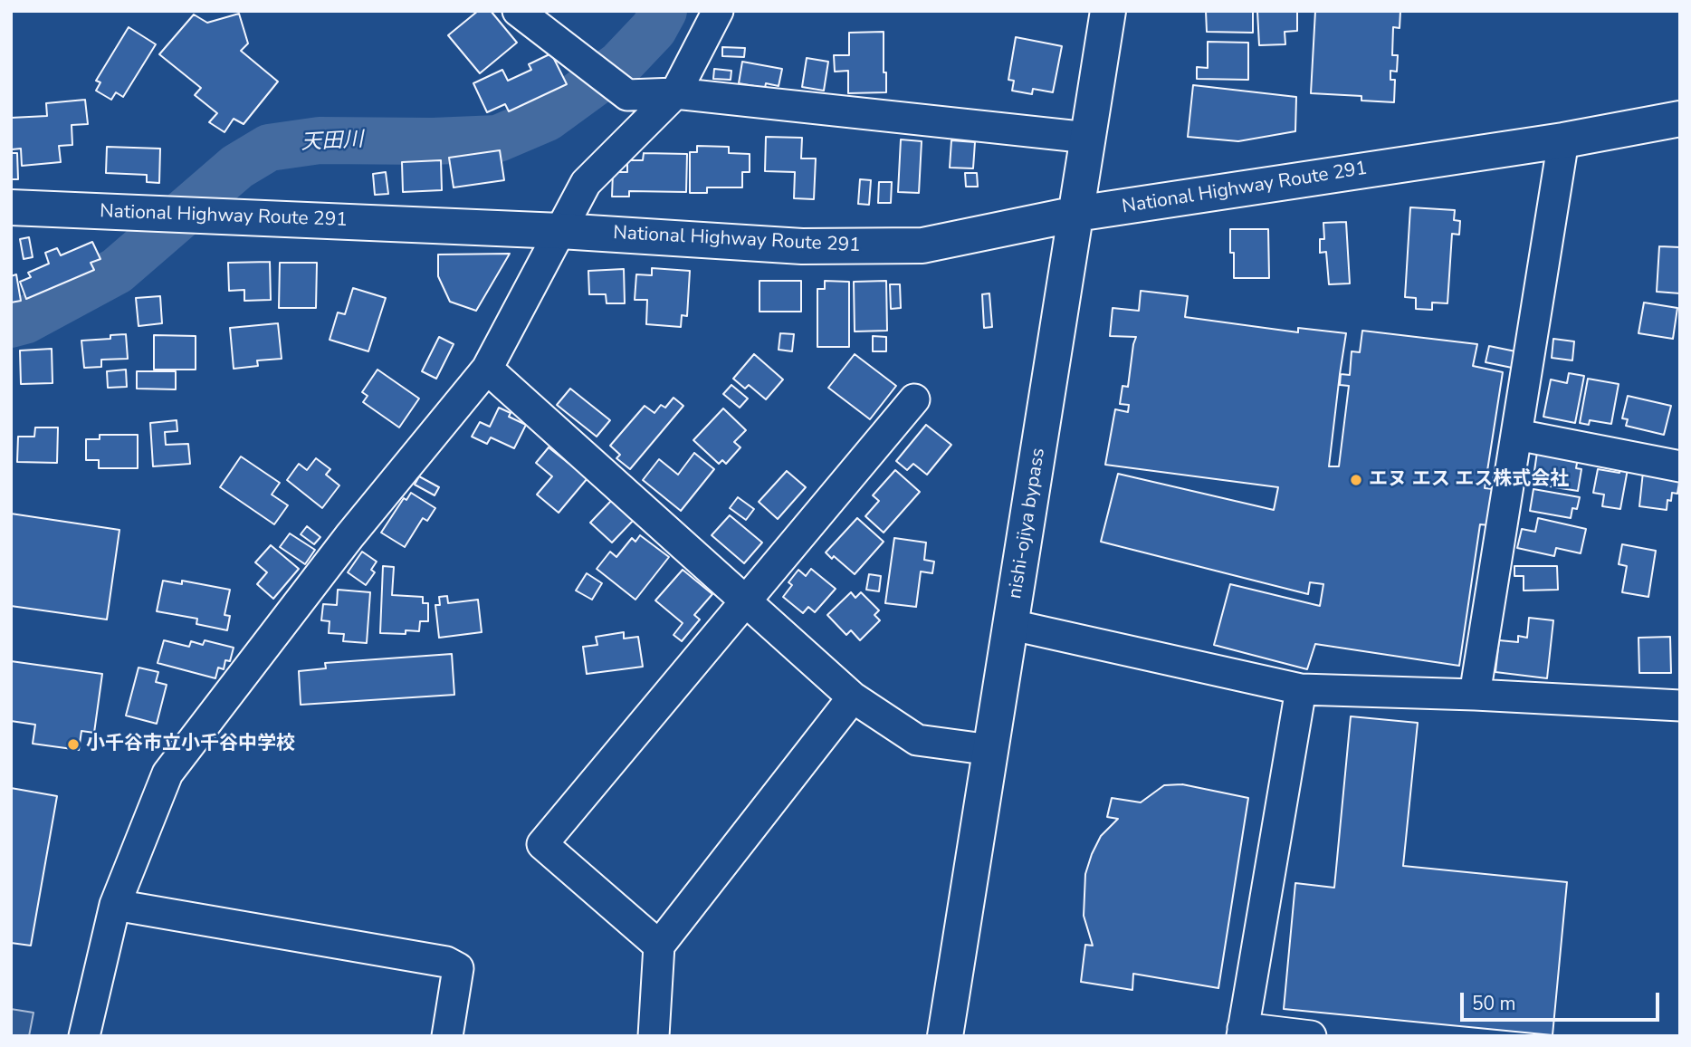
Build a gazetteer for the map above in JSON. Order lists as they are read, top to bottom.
{
  "streets": {
    "highway": ["National Highway Route 291", "nishi-ojiya bypass"]
  },
  "crossings": [
    ["National Highway Route 291", "nishi-ojiya bypass"]
  ],
  "water": ["天田川"],
  "places": ["エヌ エス エス株式会社", "小千谷市立小千谷中学校"],
  "scale_bar": "50 m"
}
